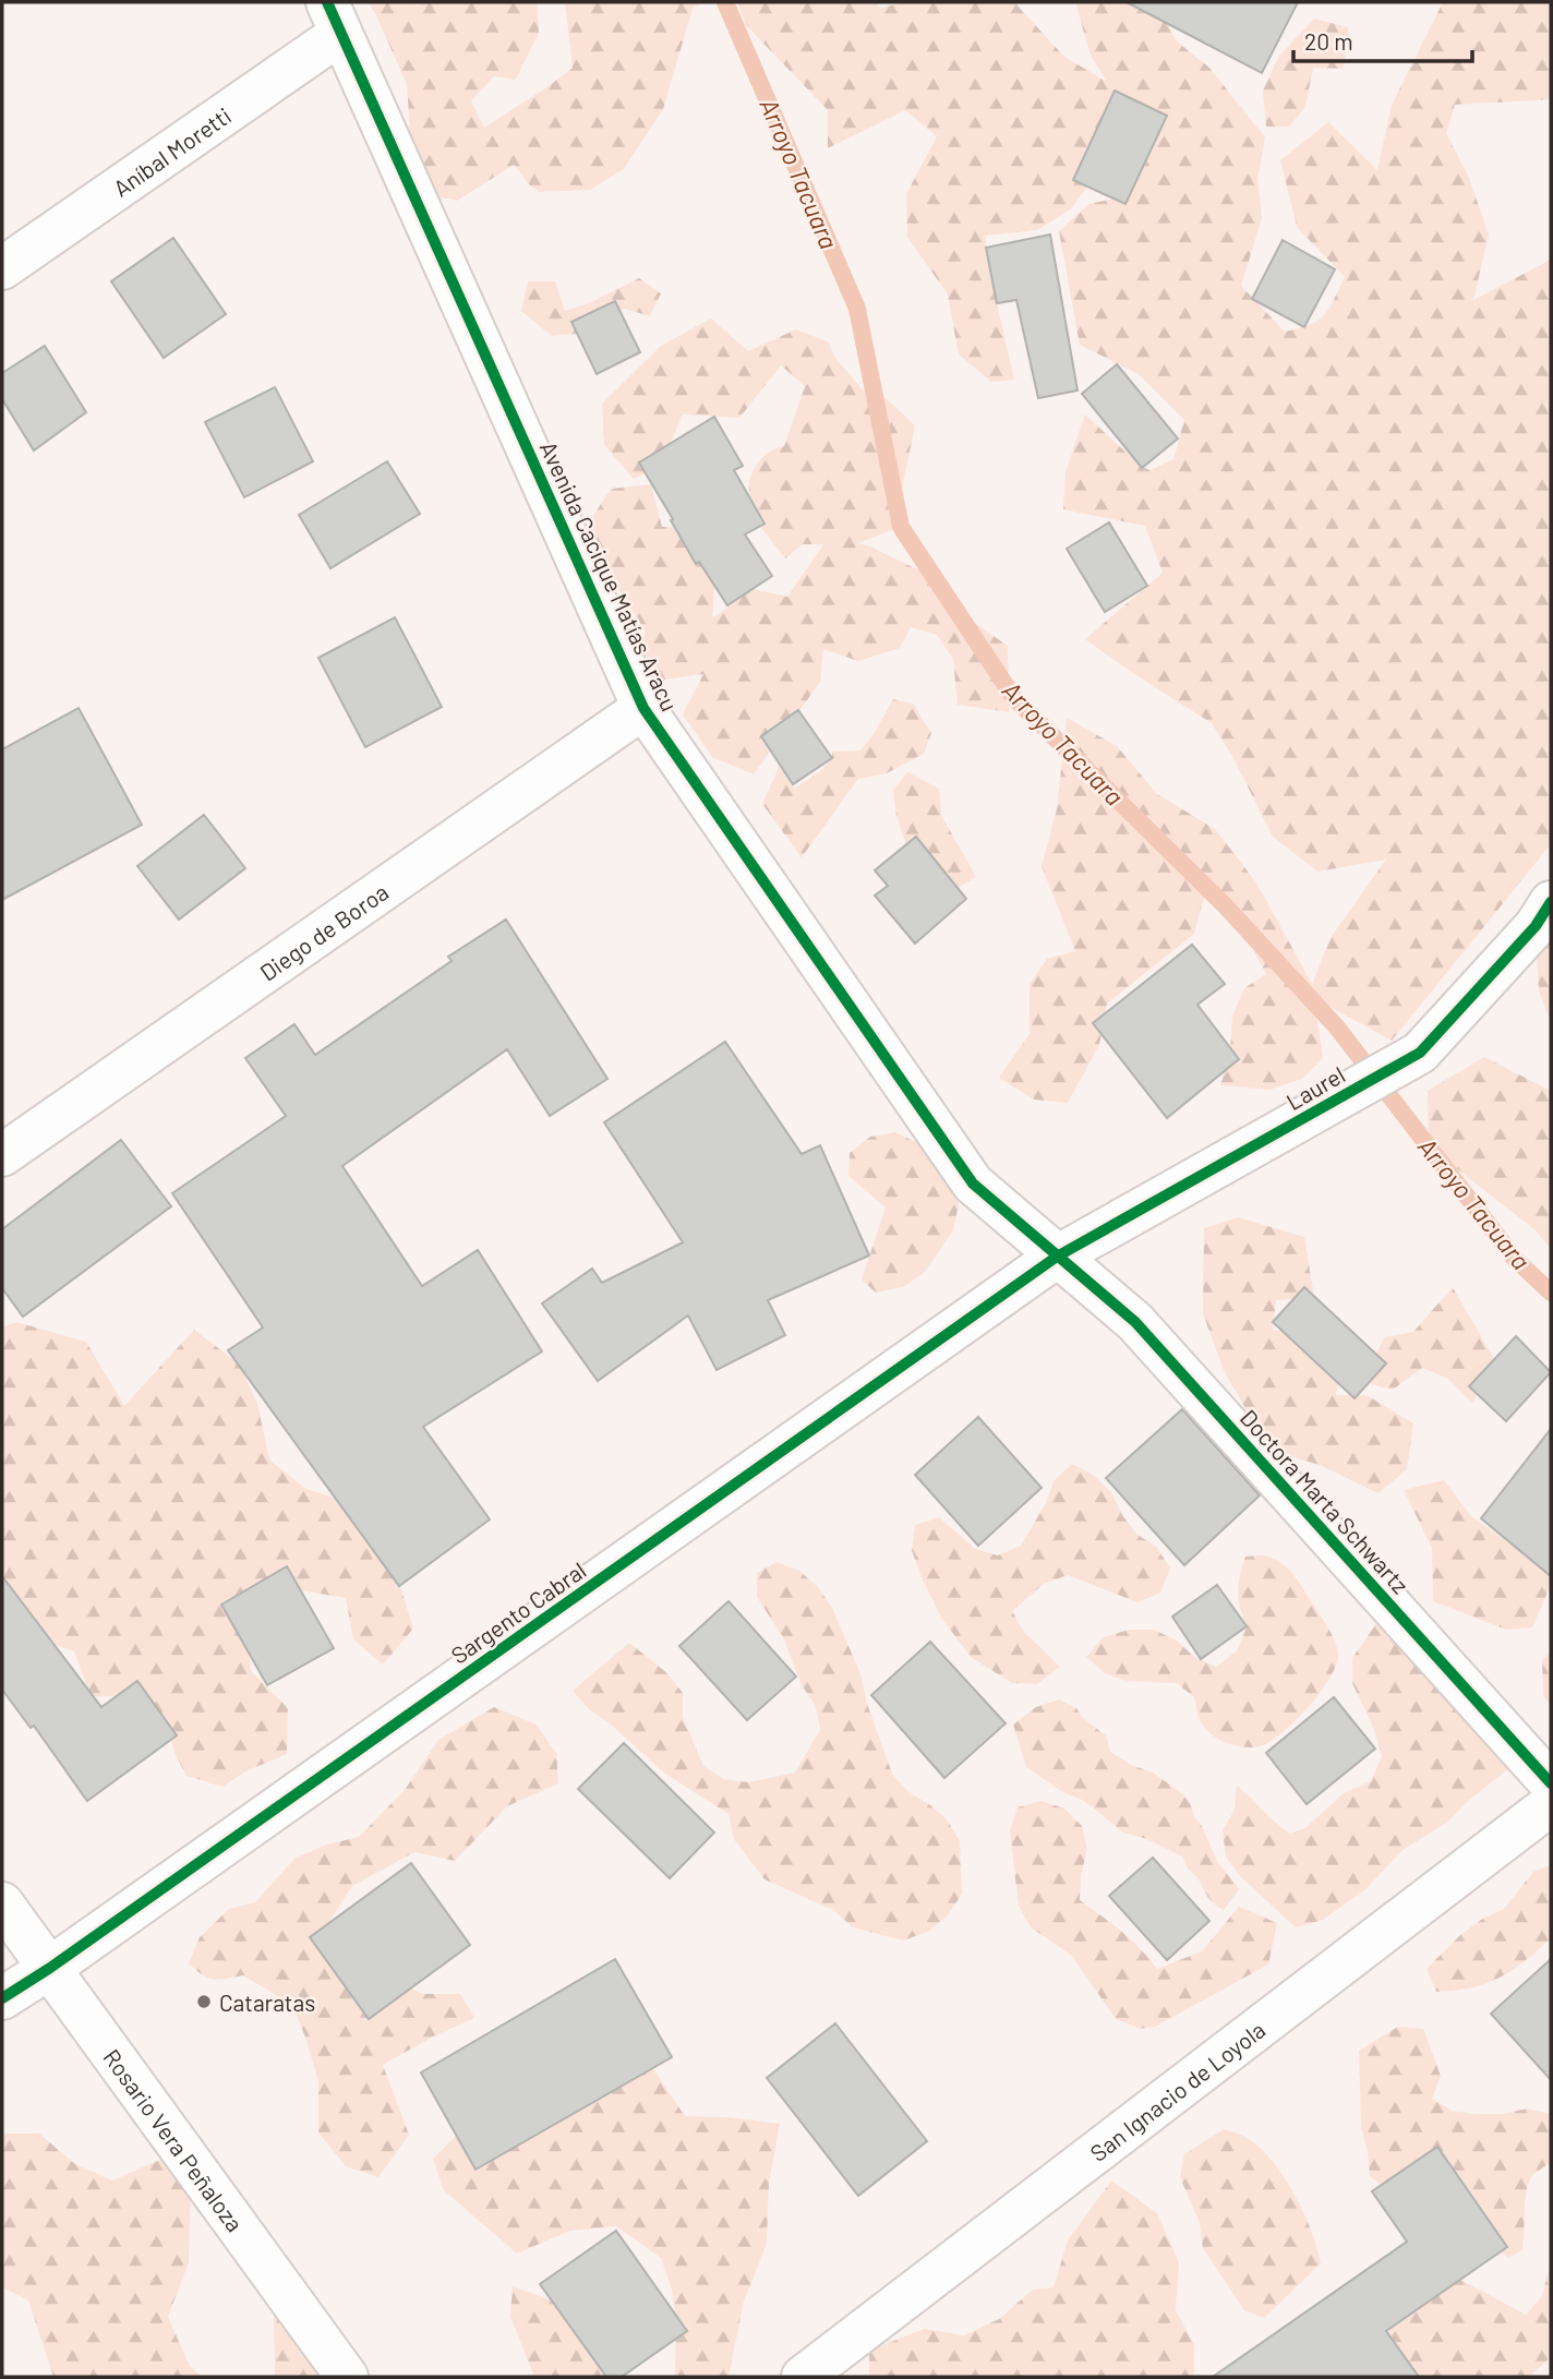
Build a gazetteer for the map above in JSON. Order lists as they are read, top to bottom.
{
  "streets": {
    "street": [
      "Aníbal Moretti",
      "Avenida Cacique Matías Aracu",
      "Diego de Boroa",
      "Laurel",
      "Doctora Marta Schwartz",
      "Sargento Cabral",
      "San Ignacio de Loyola",
      "Rosario Vera Peñaloza"
    ]
  },
  "crossings": [
    ["Aníbal Moretti", "Avenida Cacique Matías Aracu"],
    ["Avenida Cacique Matías Aracu", "Diego de Boroa"],
    ["Avenida Cacique Matías Aracu", "Laurel"],
    ["Avenida Cacique Matías Aracu", "Doctora Marta Schwartz"],
    ["Avenida Cacique Matías Aracu", "Sargento Cabral"],
    ["Laurel", "Doctora Marta Schwartz"],
    ["Laurel", "Sargento Cabral"],
    ["Doctora Marta Schwartz", "Sargento Cabral"],
    ["Sargento Cabral", "Rosario Vera Peñaloza"]
  ],
  "water": ["Arroyo Tacuara"],
  "places": ["Cataratas"],
  "scale_bar": "20 m"
}
